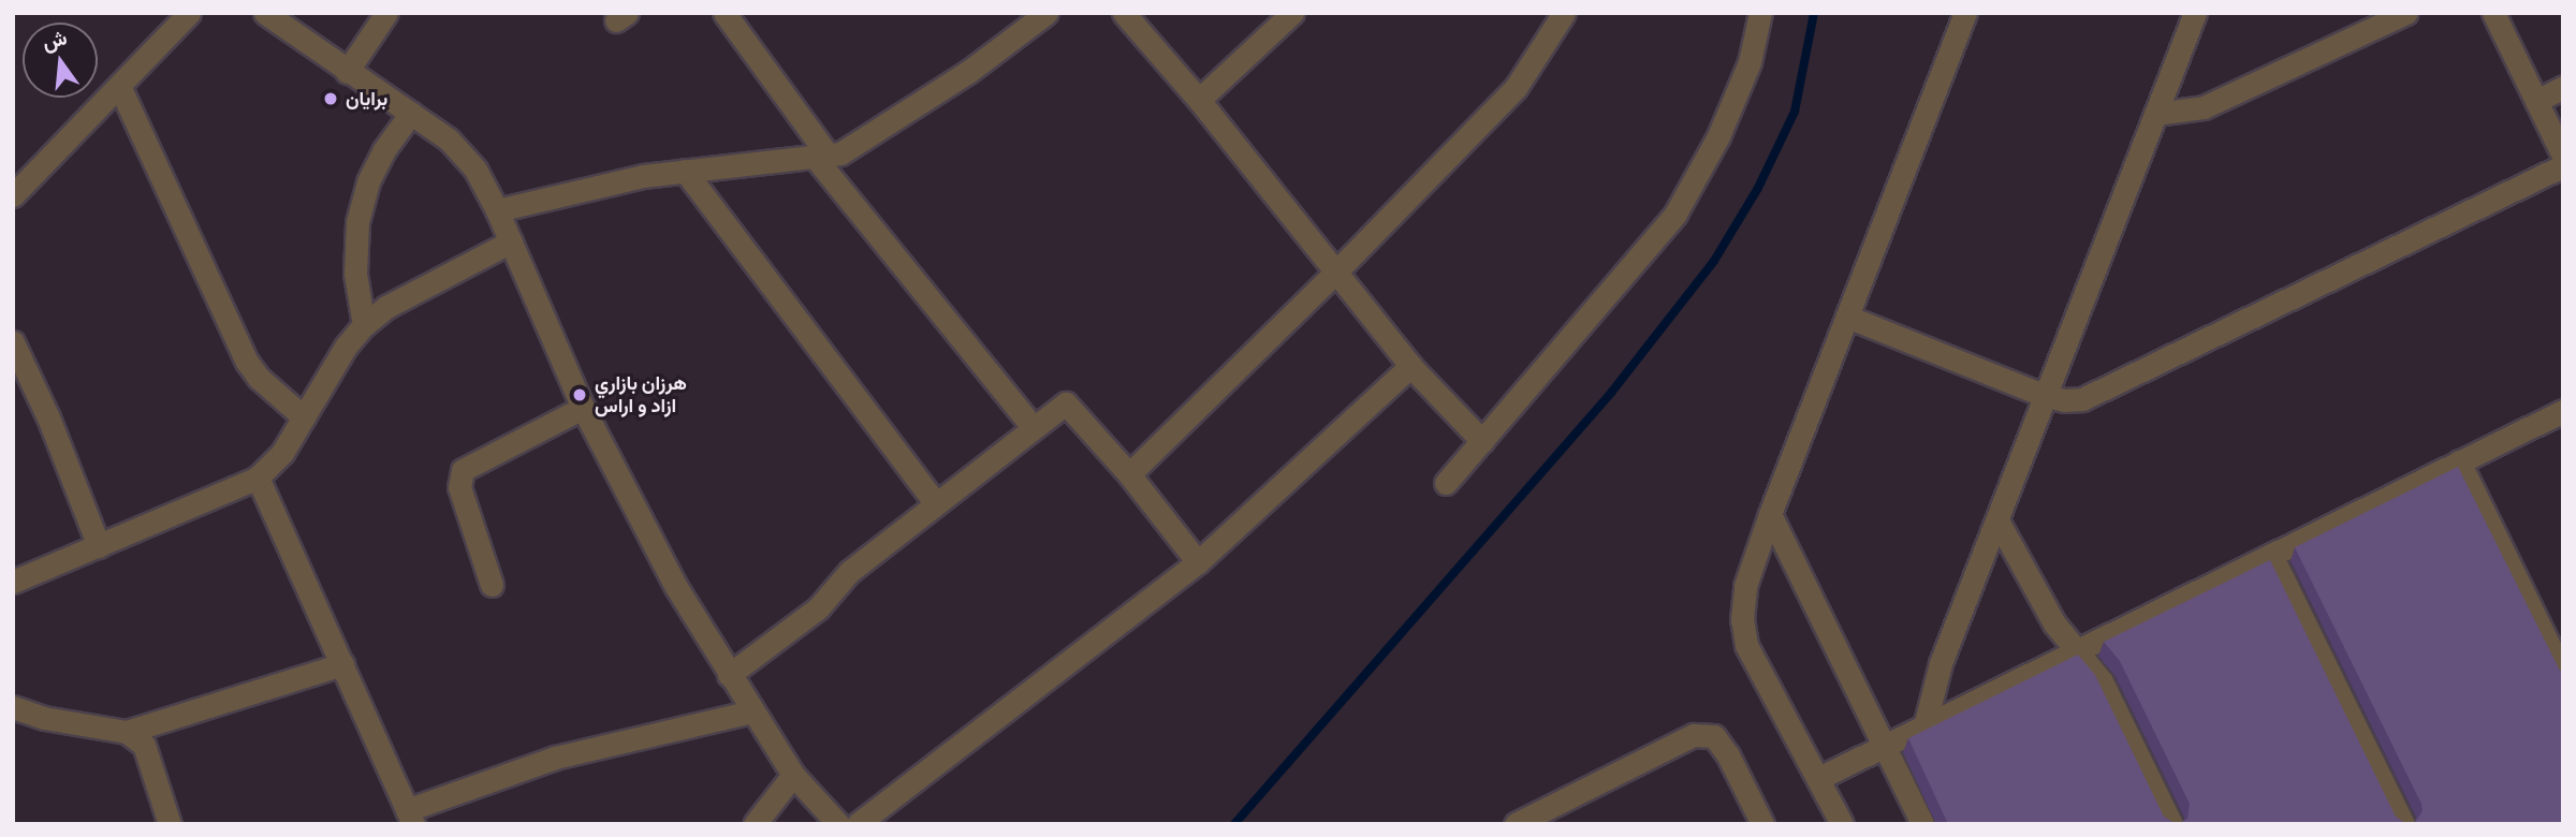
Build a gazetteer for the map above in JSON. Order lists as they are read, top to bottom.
{
  "places": ["برايان", "هرزان بازاري ازاد و اراس"],
  "north": "top"
}
